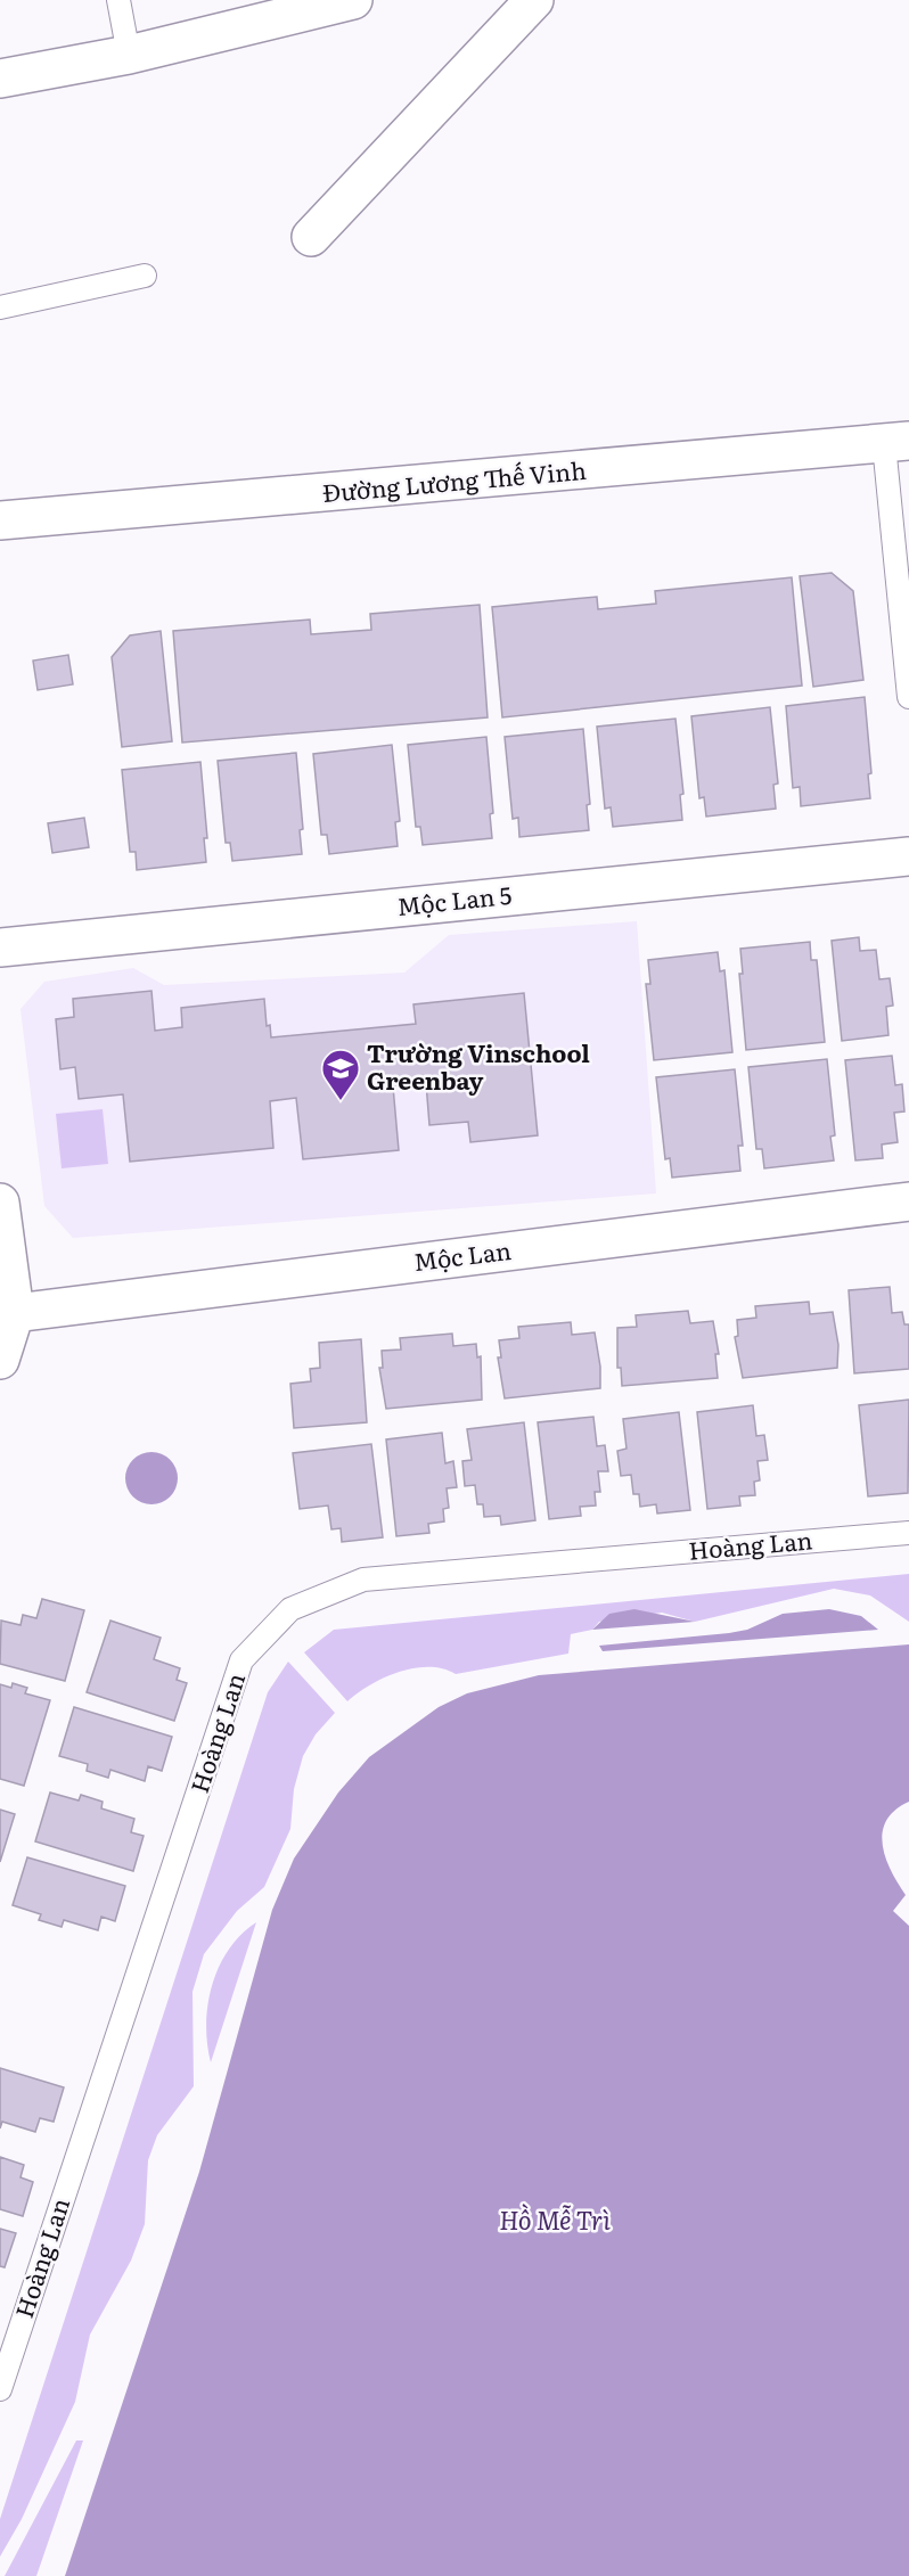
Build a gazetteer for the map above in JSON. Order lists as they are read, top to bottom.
{
  "streets": {
    "street": ["Đường Lương Thế Vinh", "Mộc Lan 5", "Mộc Lan"],
    "lane": ["Hoàng Lan"]
  },
  "water": ["Hồ Mễ Trì"],
  "places": {
    "school or university": ["Trường Vinschool Greenbay"]
  }
}
